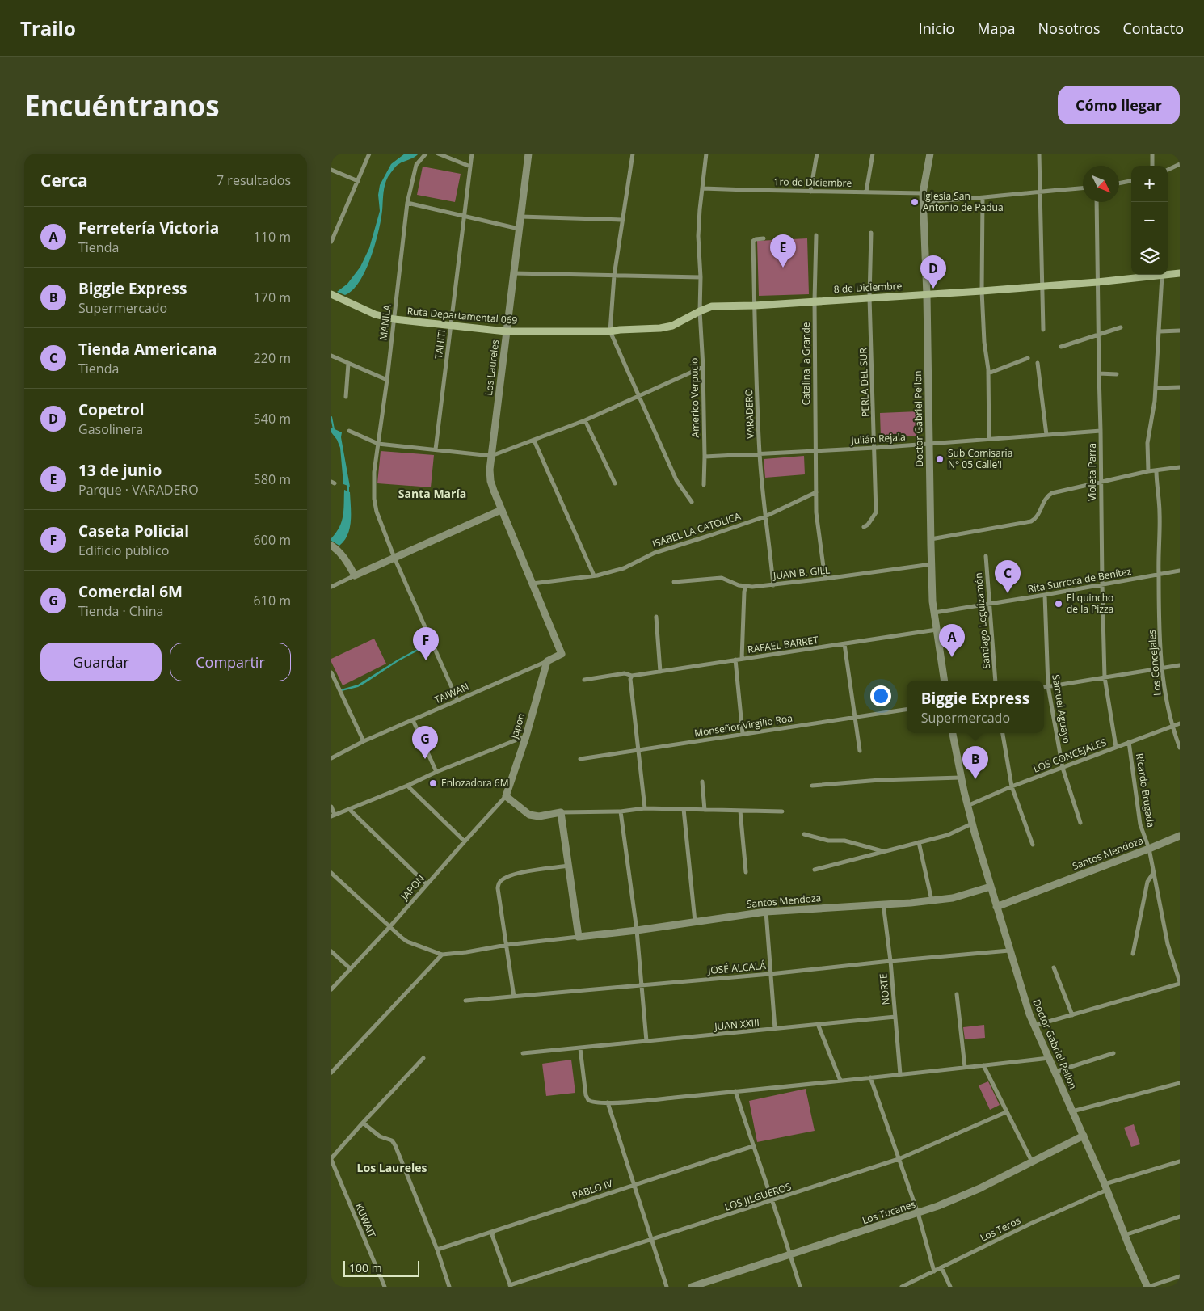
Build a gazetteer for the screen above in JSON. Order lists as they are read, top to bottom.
{
  "streets": {
    "main road": ["8 de Diciembre", "Ruta Departamental 069"],
    "street": [
      "1ro de Diciembre",
      "MANILA",
      "TAHITI",
      "Catalina la Grande",
      "Los Laureles",
      "PERLA DEL SUR",
      "Americo Verpucio",
      "VARADERO",
      "Doctor Gabriel Pellon",
      "Julián Rejala",
      "Violeta Parra",
      "ISABEL LA CATOLICA",
      "JUAN B. GILL",
      "Rita Surroca de Benítez",
      "Santiago Leguizamón",
      "RAFAEL BARRET",
      "Los Concejales",
      "TAIWAN",
      "Samuel Aguayo",
      "Japon",
      "Monseñor Virgilio Roa",
      "LOS CONCEJALES",
      "Ricardo Brugada",
      "Santos Mendoza",
      "JAPON",
      "JOSÉ ALCALÁ",
      "NORTE",
      "JUAN XXIII",
      "PABLO IV",
      "LOS JILGUEROS",
      "Los Tucanes",
      "KUWAIT",
      "Los Teros"
    ]
  },
  "crossings": [
    ["1ro de Diciembre", "Americo Verpucio"],
    ["1ro de Diciembre", "Doctor Gabriel Pellon"],
    ["8 de Diciembre", "Ruta Departamental 069"],
    ["8 de Diciembre", "Catalina la Grande"],
    ["8 de Diciembre", "PERLA DEL SUR"],
    ["8 de Diciembre", "Americo Verpucio"],
    ["8 de Diciembre", "VARADERO"],
    ["8 de Diciembre", "Doctor Gabriel Pellon"],
    ["8 de Diciembre", "Violeta Parra"],
    ["Ruta Departamental 069", "MANILA"],
    ["Ruta Departamental 069", "TAHITI"],
    ["Ruta Departamental 069", "Los Laureles"],
    ["MANILA", "TAIWAN"],
    ["Catalina la Grande", "Julián Rejala"],
    ["Catalina la Grande", "ISABEL LA CATOLICA"],
    ["Catalina la Grande", "JUAN B. GILL"],
    ["Los Laureles", "ISABEL LA CATOLICA"],
    ["Los Laureles", "TAIWAN"],
    ["Los Laureles", "Japon"],
    ["PERLA DEL SUR", "Julián Rejala"],
    ["Americo Verpucio", "Julián Rejala"],
    ["VARADERO", "Julián Rejala"],
    ["VARADERO", "ISABEL LA CATOLICA"],
    ["VARADERO", "JUAN B. GILL"],
    ["Doctor Gabriel Pellon", "Julián Rejala"],
    ["Doctor Gabriel Pellon", "JUAN B. GILL"],
    ["Doctor Gabriel Pellon", "Rita Surroca de Benítez"],
    ["Doctor Gabriel Pellon", "RAFAEL BARRET"],
    ["Doctor Gabriel Pellon", "LOS CONCEJALES"],
    ["Doctor Gabriel Pellon", "Santos Mendoza"],
    ["Doctor Gabriel Pellon", "JOSÉ ALCALÁ"],
    ["Doctor Gabriel Pellon", "Los Tucanes"],
    ["Doctor Gabriel Pellon", "Los Teros"],
    ["Julián Rejala", "Violeta Parra"],
    ["Violeta Parra", "Rita Surroca de Benítez"],
    ["Violeta Parra", "LOS CONCEJALES"],
    ["Rita Surroca de Benítez", "Santiago Leguizamón"],
    ["Rita Surroca de Benítez", "Los Concejales"],
    ["Rita Surroca de Benítez", "Samuel Aguayo"],
    ["Los Concejales", "LOS CONCEJALES"],
    ["TAIWAN", "Japon"],
    ["Samuel Aguayo", "LOS CONCEJALES"],
    ["Japon", "JAPON"],
    ["LOS CONCEJALES", "Ricardo Brugada"],
    ["Ricardo Brugada", "Santos Mendoza"],
    ["Santos Mendoza", "NORTE"],
    ["JOSÉ ALCALÁ", "NORTE"],
    ["NORTE", "JUAN XXIII"]
  ],
  "districts": ["Santa María", "Los Laureles"],
  "places": [
    "Iglesia San Antonio de Padua",
    "Sub Comisaría N° 05 Calle'i",
    "El quincho de la Pizza",
    "Enlozadora 6M"
  ],
  "scale_bar": "100 m",
  "north": "bottom right",
  "page": {
    "header": "Trailo",
    "nav": [
      "Inicio",
      "Mapa",
      "Nosotros",
      "Contacto"
    ],
    "buttons": [
      "Cómo llegar",
      ["Guardar", "Compartir"]
    ],
    "title": "Encuéntranos",
    "heading": ["Cerca", "7 resultados"],
    "map_buttons": ["+", "−"],
    "list": [
      {
        "mark": "A",
        "name": "Ferretería Victoria",
        "note": "Tienda",
        "value": "110 m"
      },
      {
        "mark": "B",
        "name": "Biggie Express",
        "note": "Supermercado",
        "value": "170 m"
      },
      {
        "mark": "C",
        "name": "Tienda Americana",
        "note": "Tienda",
        "value": "220 m"
      },
      {
        "mark": "D",
        "name": "Copetrol",
        "note": "Gasolinera",
        "value": "540 m"
      },
      {
        "mark": "E",
        "name": "13 de junio",
        "note": "Parque · VARADERO",
        "value": "580 m"
      },
      {
        "mark": "F",
        "name": "Caseta Policial",
        "note": "Edificio público",
        "value": "600 m"
      },
      {
        "mark": "G",
        "name": "Comercial 6M",
        "note": "Tienda · China",
        "value": "610 m"
      }
    ],
    "pins": [
      "E",
      "D",
      "C",
      "A",
      "F",
      "G",
      "B"
    ],
    "popup": ["Biggie Express", "Supermercado"],
    "scale": "100 m"
  }
}
